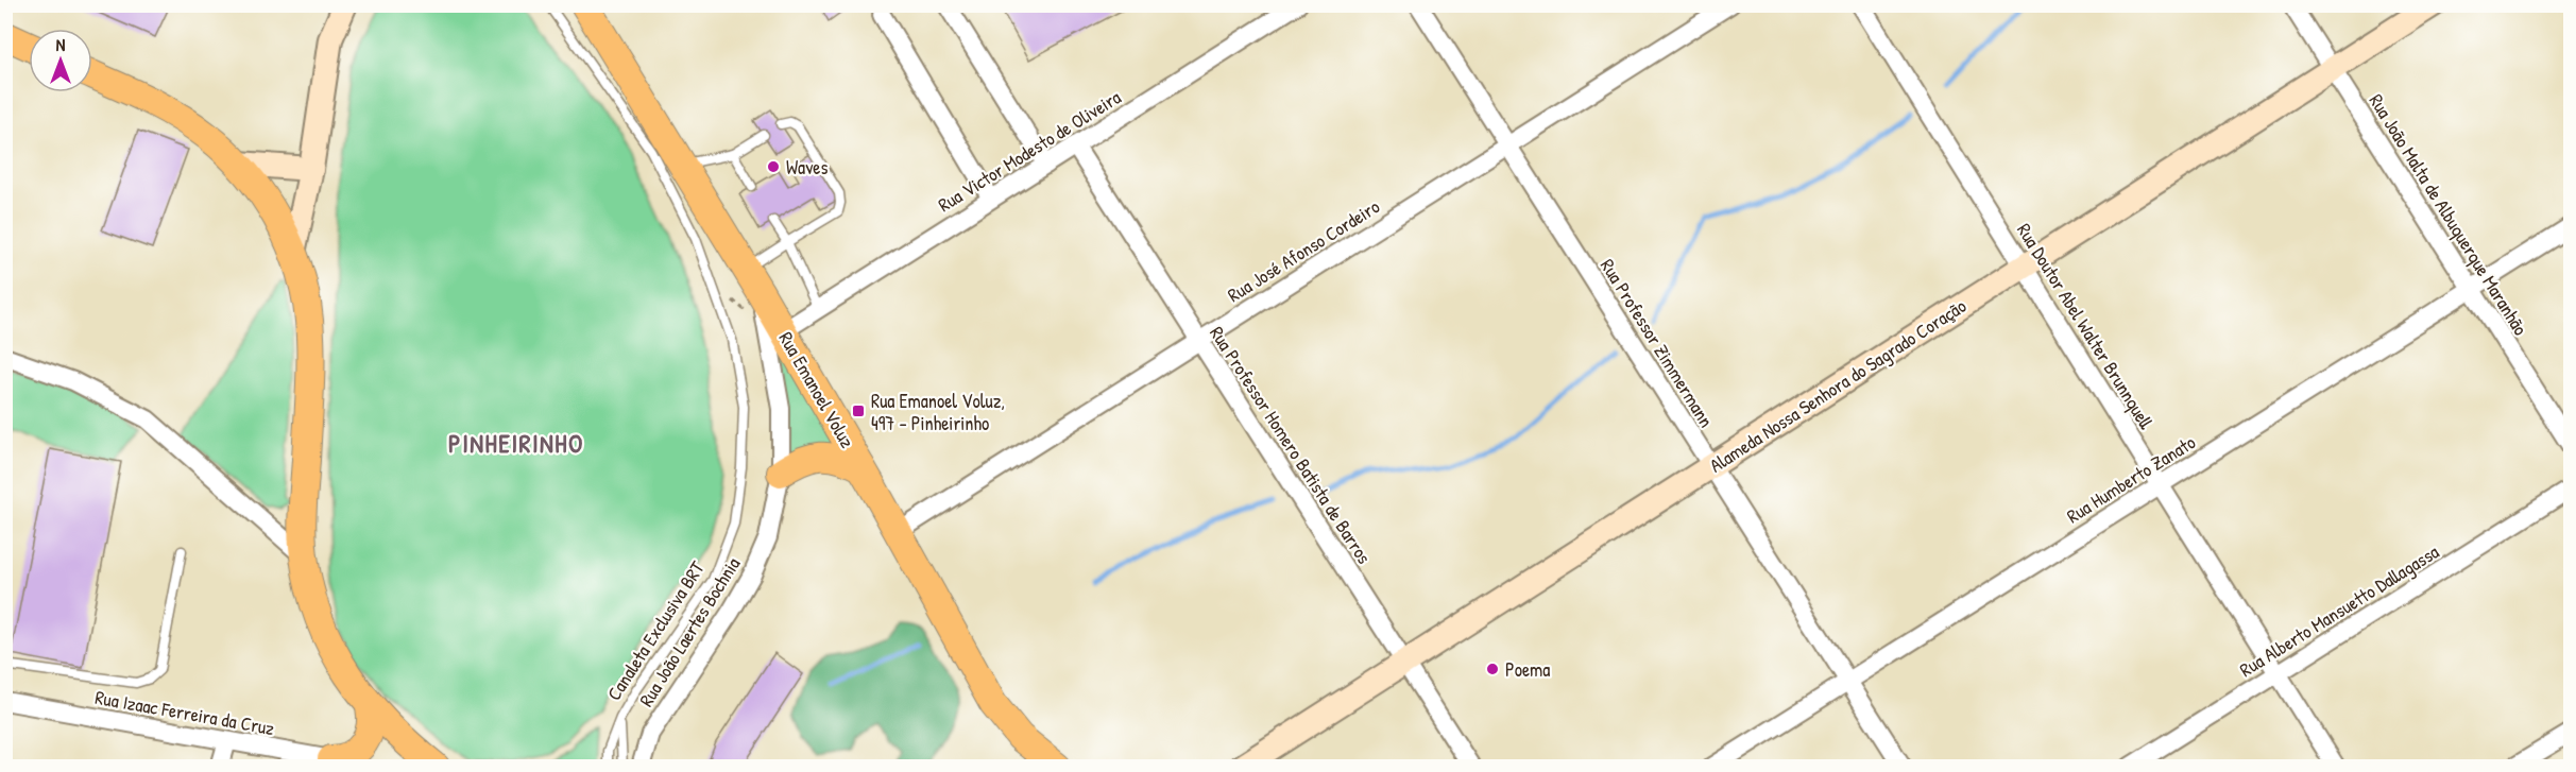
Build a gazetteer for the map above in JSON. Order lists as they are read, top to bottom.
{
  "streets": {
    "main road": ["Rua Emanoel Voluz"],
    "street": [
      "Rua Victor Modesto de Oliveira",
      "Rua João Malta de Albuquerque Maranhão",
      "Rua José Afonso Cordeiro",
      "Rua Doutor Abel Walter Brunnquell",
      "Rua Professor Zimmermann",
      "Alameda Nossa Senhora do Sagrado Coração",
      "Rua Professor Homero Batista de Barros",
      "Rua Humberto Zanato",
      "Rua Alberto Mansuetto Dallagassa",
      "Rua João Laertes Bochnia",
      "Rua Izaac Ferreira da Cruz"
    ],
    "lane": ["Canaleta Exclusiva BRT"]
  },
  "crossings": [
    ["Rua Victor Modesto de Oliveira", "Rua Emanoel Voluz"],
    ["Rua Victor Modesto de Oliveira", "Rua Professor Homero Batista de Barros"],
    ["Rua João Malta de Albuquerque Maranhão", "Alameda Nossa Senhora do Sagrado Coração"],
    ["Rua João Malta de Albuquerque Maranhão", "Rua Humberto Zanato"],
    ["Rua José Afonso Cordeiro", "Rua Professor Zimmermann"],
    ["Rua José Afonso Cordeiro", "Rua Emanoel Voluz"],
    ["Rua José Afonso Cordeiro", "Rua Professor Homero Batista de Barros"],
    ["Rua Doutor Abel Walter Brunnquell", "Alameda Nossa Senhora do Sagrado Coração"],
    ["Rua Doutor Abel Walter Brunnquell", "Rua Humberto Zanato"],
    ["Rua Doutor Abel Walter Brunnquell", "Rua Alberto Mansuetto Dallagassa"],
    ["Rua Professor Zimmermann", "Alameda Nossa Senhora do Sagrado Coração"],
    ["Rua Professor Zimmermann", "Rua Humberto Zanato"],
    ["Alameda Nossa Senhora do Sagrado Coração", "Rua Professor Homero Batista de Barros"],
    ["Rua Emanoel Voluz", "Rua João Laertes Bochnia"]
  ],
  "districts": ["PINHEIRINHO"],
  "places": {
    "other": ["Waves", "Poema"],
    "transit": ["Rua Emanoel Voluz, 497 - Pinheirinho"]
  },
  "north": "top"
}
